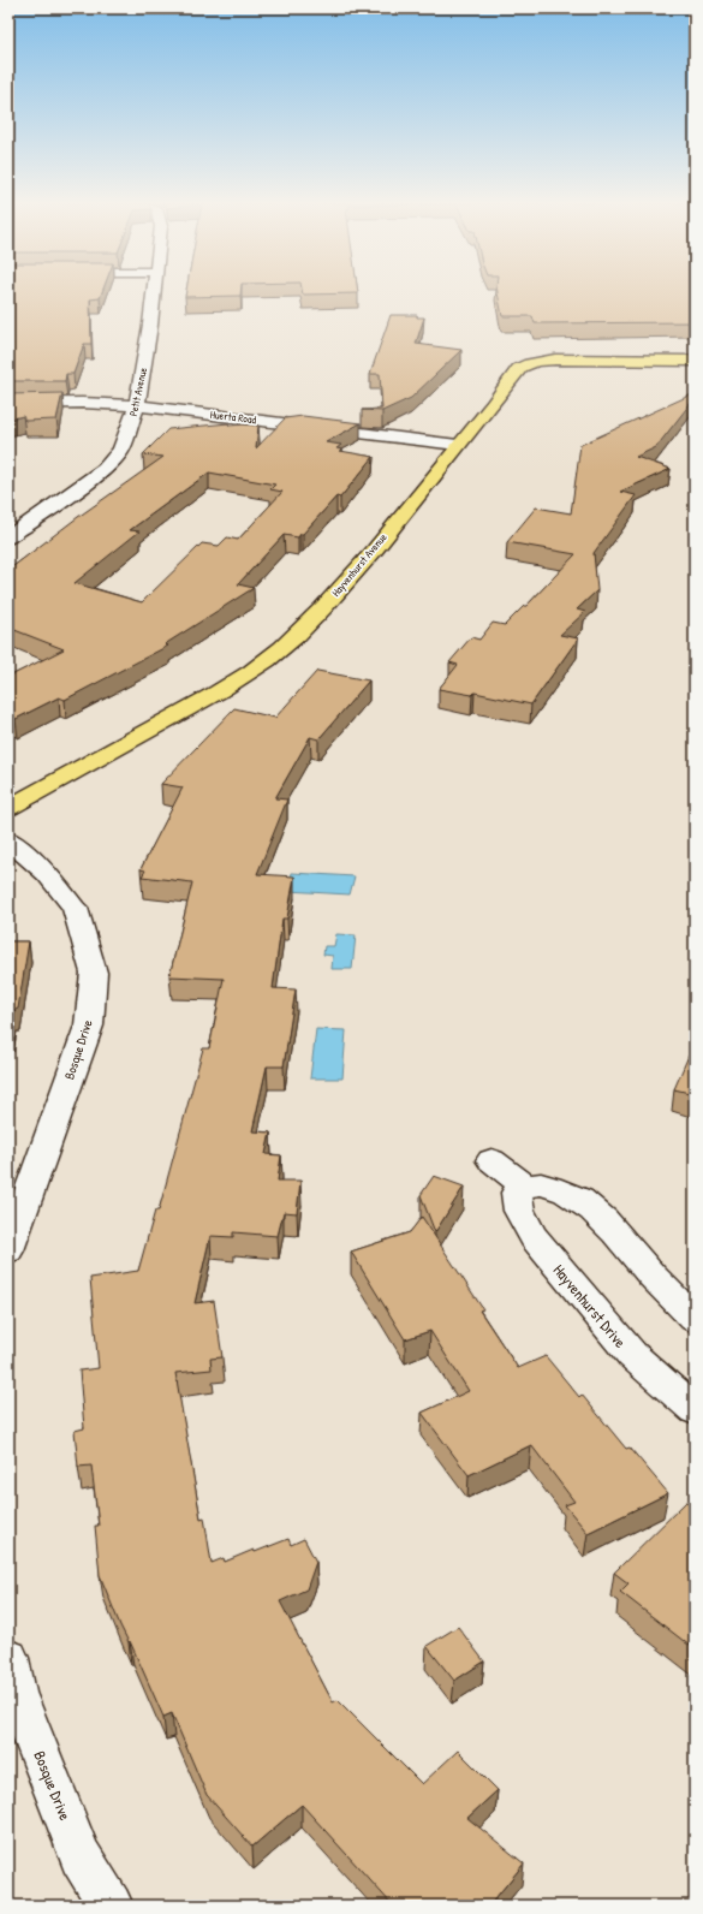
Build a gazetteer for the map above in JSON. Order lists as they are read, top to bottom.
{
  "streets": {
    "main road": ["Hayvenhurst Avenue"],
    "street": [
      "Petit Avenue",
      "Huerta Road",
      "Bosque Drive",
      "Hayvenhurst Drive"
    ]
  },
  "crossings": [
    ["Petit Avenue", "Huerta Road"],
    ["Huerta Road", "Hayvenhurst Avenue"]
  ]
}
